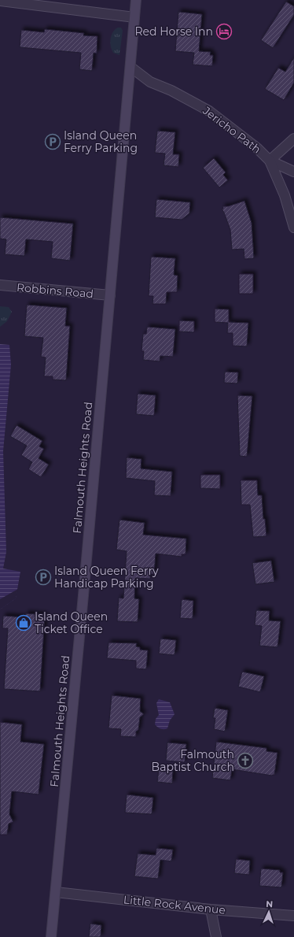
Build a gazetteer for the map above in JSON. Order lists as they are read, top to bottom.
{
  "streets": {
    "main road": ["Falmouth Heights Road"],
    "street": ["Jericho Path", "Robbins Road", "Little Rock Avenue"]
  },
  "crossings": [
    ["Jericho Path", "Falmouth Heights Road"],
    ["Robbins Road", "Falmouth Heights Road"],
    ["Falmouth Heights Road", "Little Rock Avenue"]
  ],
  "places": {
    "hotel": ["Red Horse Inn"],
    "parking": ["Island Queen Ferry Parking", "Island Queen Ferry Handicap Parking"],
    "shop": ["Island Queen Ticket Office"],
    "church": ["Falmouth Baptist Church"]
  },
  "north": "top"
}
